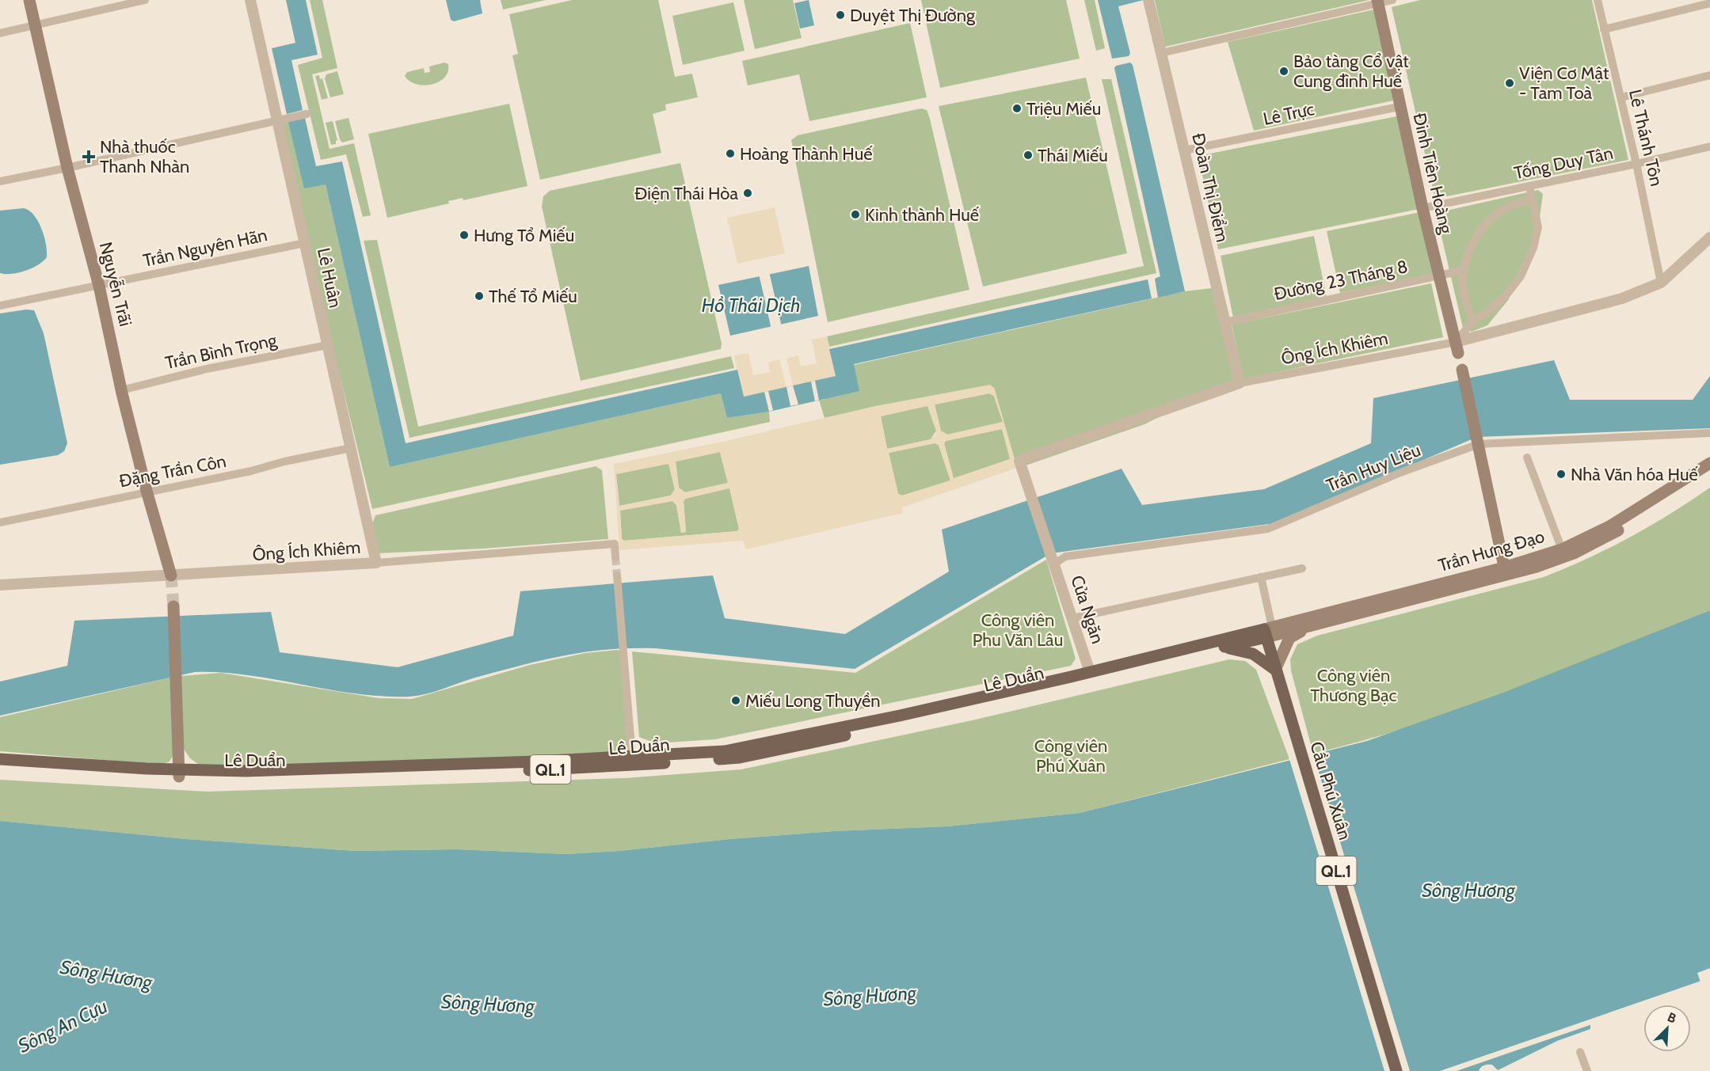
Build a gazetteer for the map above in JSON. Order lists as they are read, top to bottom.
{
  "streets": {
    "main road": [
      "Đinh Tiên Hoàng",
      "Nguyễn Trãi",
      "Trần Hưng Đạo",
      "Lê Duẩn",
      "QL.1",
      "Cầu Phú Xuân"
    ],
    "street": [
      "Lê Trực",
      "Lê Thánh Tôn",
      "Tống Duy Tân",
      "Đoàn Thị Điểm",
      "Trần Nguyên Hãn",
      "Lê Huân",
      "Đường 23 Tháng 8",
      "Ông Ích Khiêm",
      "Trần Bình Trọng",
      "Trần Huy Liệu",
      "Đặng Trần Côn",
      "Cửa Ngăn"
    ]
  },
  "crossings": [
    ["Lê Trực", "Đinh Tiên Hoàng"],
    ["Lê Trực", "Đoàn Thị Điểm"],
    ["Lê Thánh Tôn", "Tống Duy Tân"],
    ["Lê Thánh Tôn", "Ông Ích Khiêm"],
    ["Tống Duy Tân", "Đinh Tiên Hoàng"],
    ["Đinh Tiên Hoàng", "Đường 23 Tháng 8"],
    ["Đinh Tiên Hoàng", "Ông Ích Khiêm"],
    ["Đoàn Thị Điểm", "Đường 23 Tháng 8"],
    ["Đoàn Thị Điểm", "Ông Ích Khiêm"],
    ["Trần Nguyên Hãn", "Lê Huân"],
    ["Trần Nguyên Hãn", "Nguyễn Trãi"],
    ["Lê Huân", "Ông Ích Khiêm"],
    ["Lê Huân", "Trần Bình Trọng"],
    ["Lê Huân", "Đặng Trần Côn"],
    ["Nguyễn Trãi", "Ông Ích Khiêm"],
    ["Nguyễn Trãi", "Trần Bình Trọng"],
    ["Nguyễn Trãi", "Đặng Trần Côn"],
    ["Ông Ích Khiêm", "Cửa Ngăn"],
    ["Trần Huy Liệu", "Cửa Ngăn"],
    ["Trần Hưng Đạo", "Lê Duẩn"],
    ["Trần Hưng Đạo", "Cầu Phú Xuân"],
    ["Cửa Ngăn", "Lê Duẩn"],
    ["Lê Duẩn", "QL.1"],
    ["Lê Duẩn", "Cầu Phú Xuân"],
    ["QL.1", "Cầu Phú Xuân"]
  ],
  "water": ["Hồ Thái Dịch", "Sông Hương", "Sông An Cựu"],
  "parks": ["Công viên Phu Văn Lâu", "Công viên Thương Bạc", "Công viên Phú Xuân"],
  "places": {
    "other": [
      "Duyệt Thị Đường",
      "Bảo tàng Cổ vật Cung đình Huế",
      "Viện Cơ Mật - Tam Toà",
      "Triệu Miếu",
      "Hoàng Thành Huế",
      "Thái Miếu",
      "Điện Thái Hòa",
      "Kinh thành Huế",
      "Hưng Tổ Miếu",
      "Thế Tổ Miếu",
      "Nhà Văn hóa Huế",
      "Miếu Long Thuyền"
    ],
    "health": ["Nhà thuốc Thanh Nhàn"]
  },
  "north": "top right"
}
